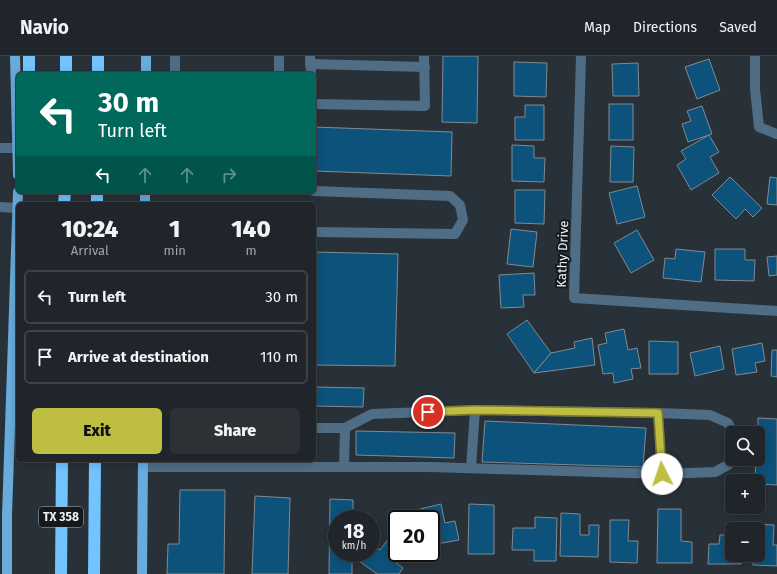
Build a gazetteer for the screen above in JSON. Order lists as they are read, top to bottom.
{
  "streets": {
    "highway": ["TX 358"],
    "street": ["Kathy Drive"]
  },
  "page": {
    "header": "Navio",
    "nav": ["Map", "Directions", "Saved"],
    "turn": ["30 m", "Turn left"],
    "eta": [
      "10:24",
      "Arrival",
      "1",
      "min",
      "140",
      "m"
    ],
    "list": [
      {
        "name": "Turn left",
        "value": "30 m"
      },
      {
        "name": "Arrive at destination",
        "value": "110 m"
      }
    ],
    "buttons": ["Exit", "Share"],
    "map_buttons": ["+", "−"],
    "speed": "18 km/h",
    "limit": "20"
  }
}
